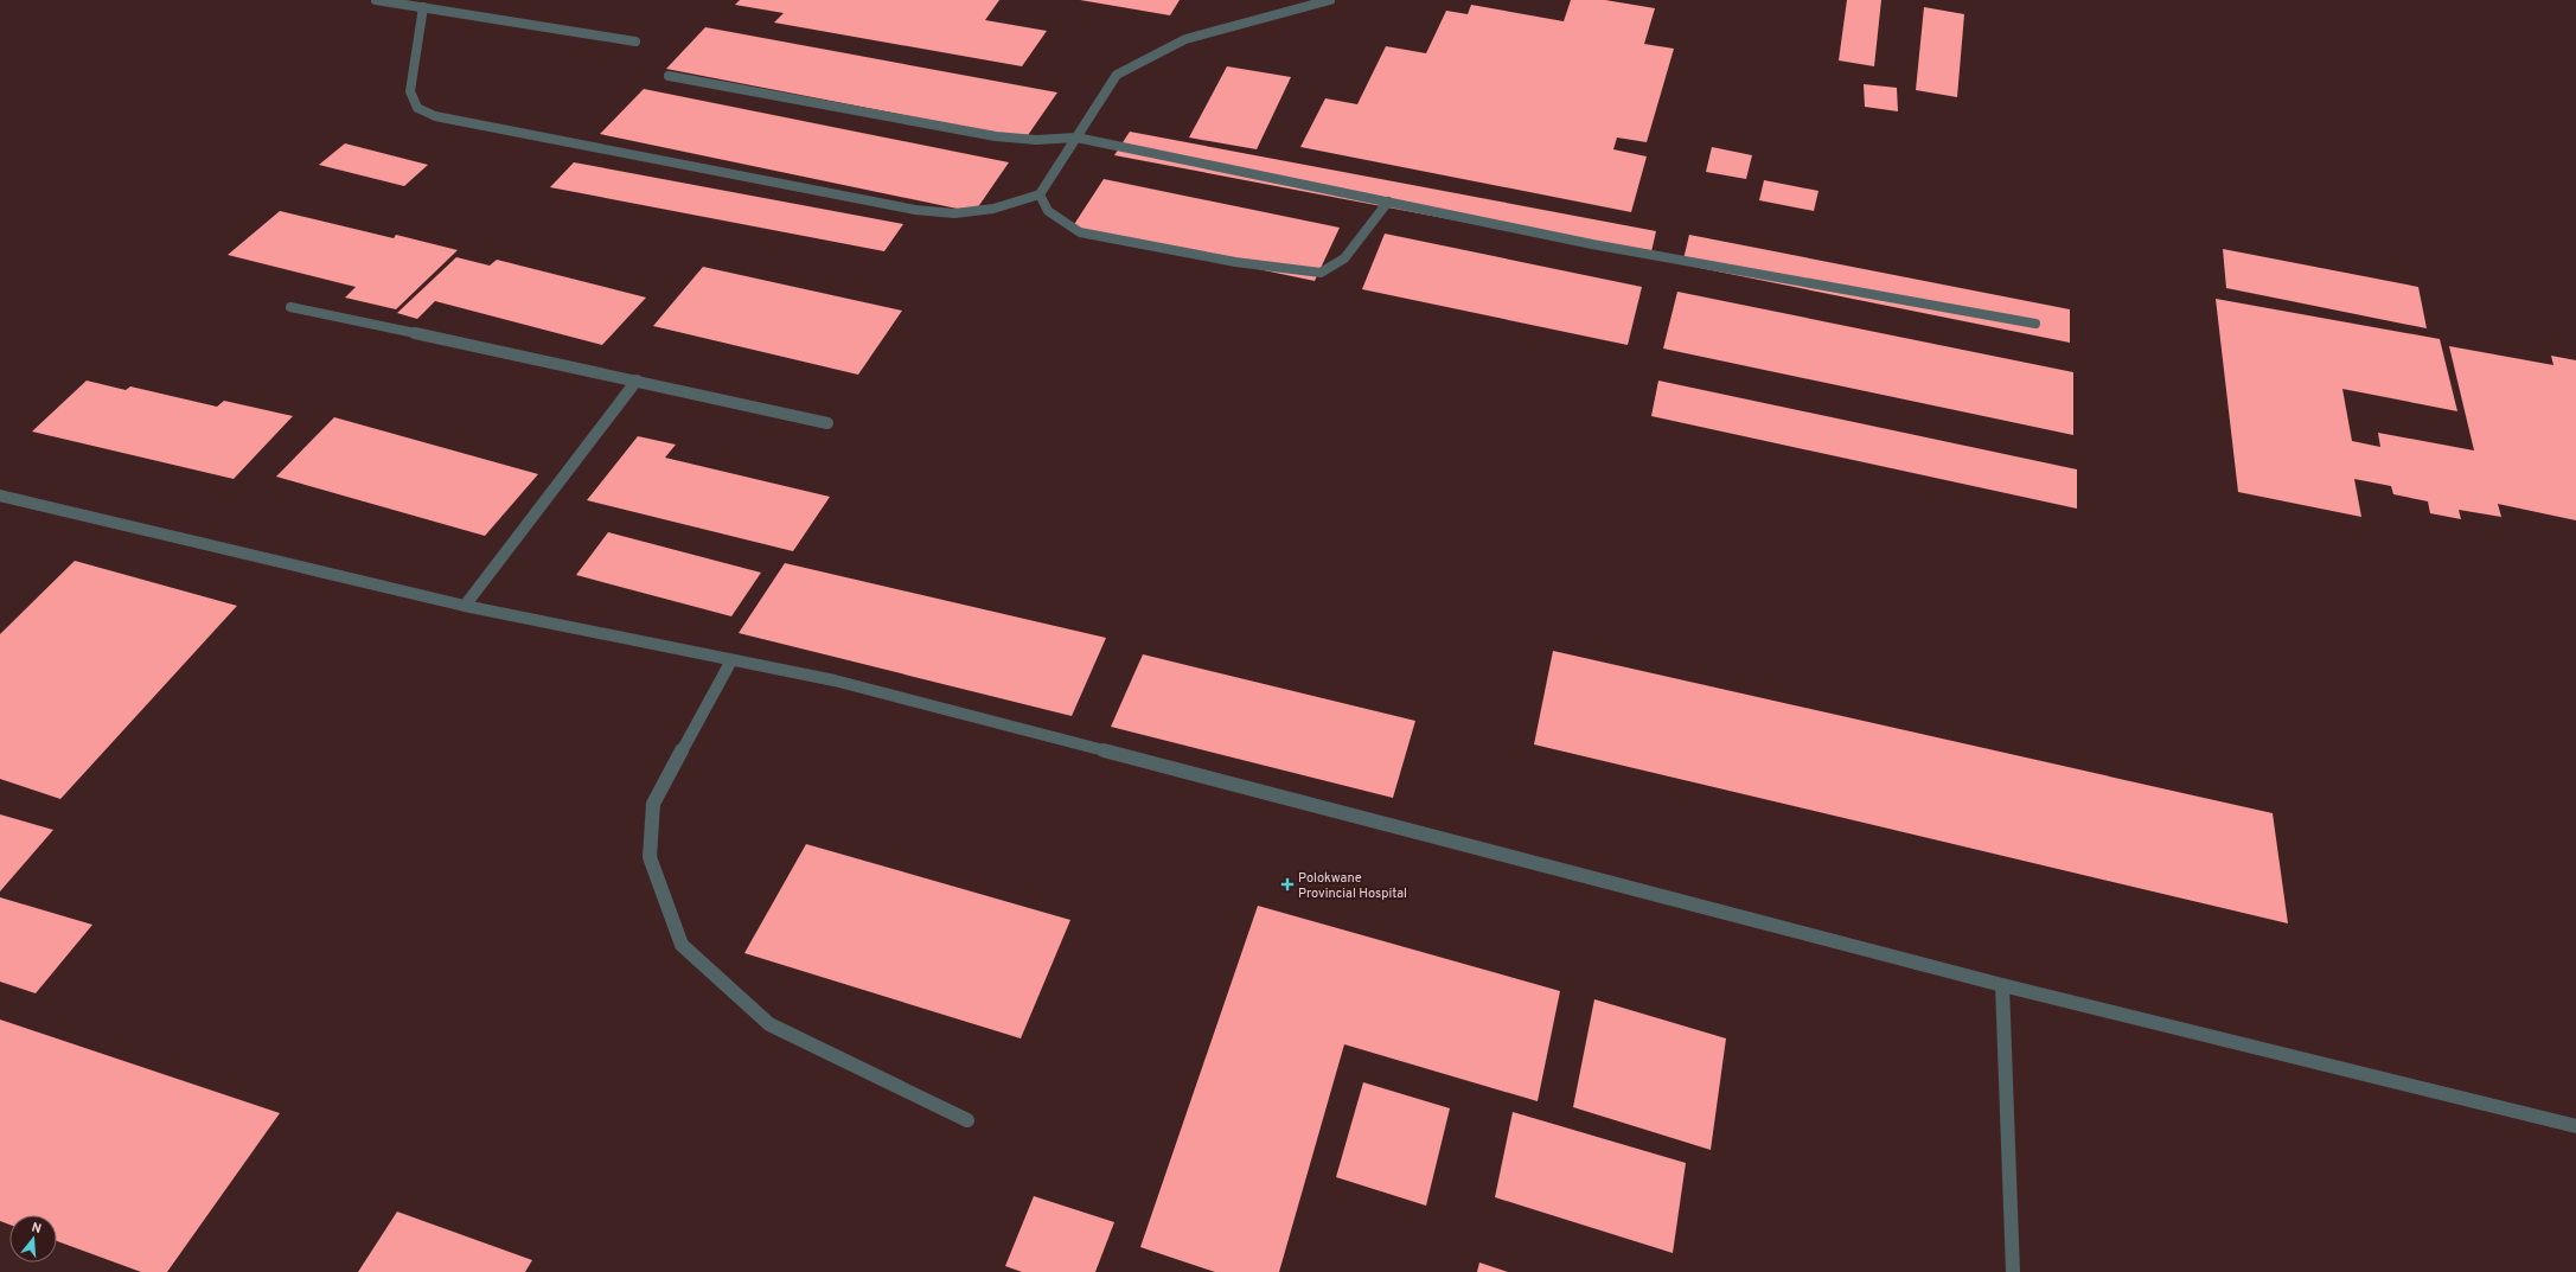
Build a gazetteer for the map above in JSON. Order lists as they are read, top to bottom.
{
  "places": {
    "health": ["Polokwane Provincial Hospital"]
  },
  "north": "top"
}
